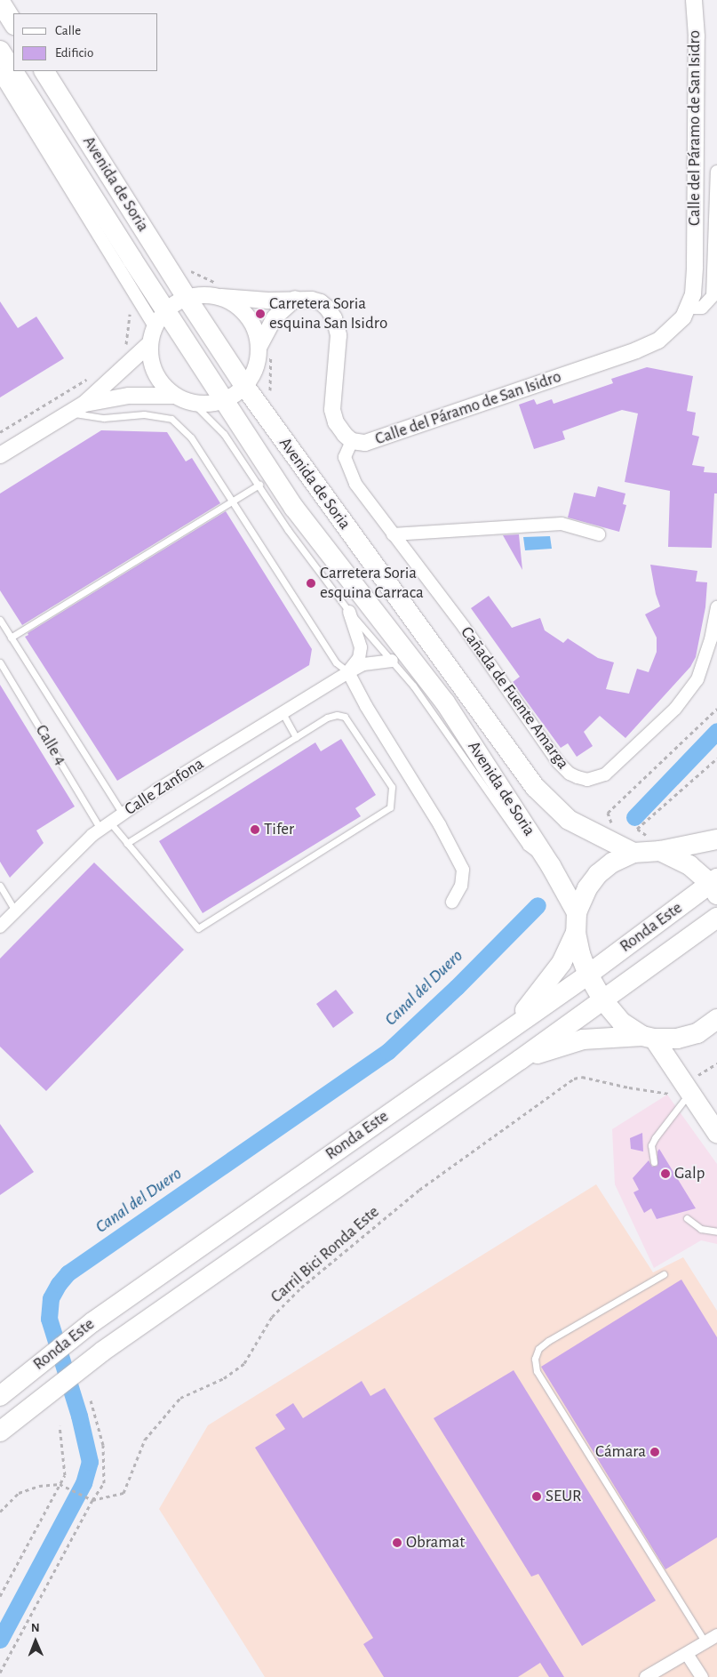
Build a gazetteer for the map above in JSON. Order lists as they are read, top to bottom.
{
  "streets": {
    "main road": ["Avenida de Soria", "Ronda Este"],
    "street": ["Calle del Páramo de San Isidro", "Cañada de Fuente Amarga", "Calle Zanfona"],
    "lane": ["Calle 4"],
    "path": ["Carril Bici Ronda Este"]
  },
  "crossings": [
    ["Calle del Páramo de San Isidro", "Avenida de Soria"],
    ["Calle del Páramo de San Isidro", "Cañada de Fuente Amarga"],
    ["Avenida de Soria", "Calle Zanfona"],
    ["Calle 4", "Calle Zanfona"]
  ],
  "water": ["Canal del Duero"],
  "places": [
    "Carretera Soria esquina San Isidro",
    "Carretera Soria esquina Carraca",
    "Tifer",
    "Galp",
    "Cámara",
    "SEUR",
    "Obramat"
  ],
  "legend": ["Calle", "Edificio"],
  "north": "top"
}
